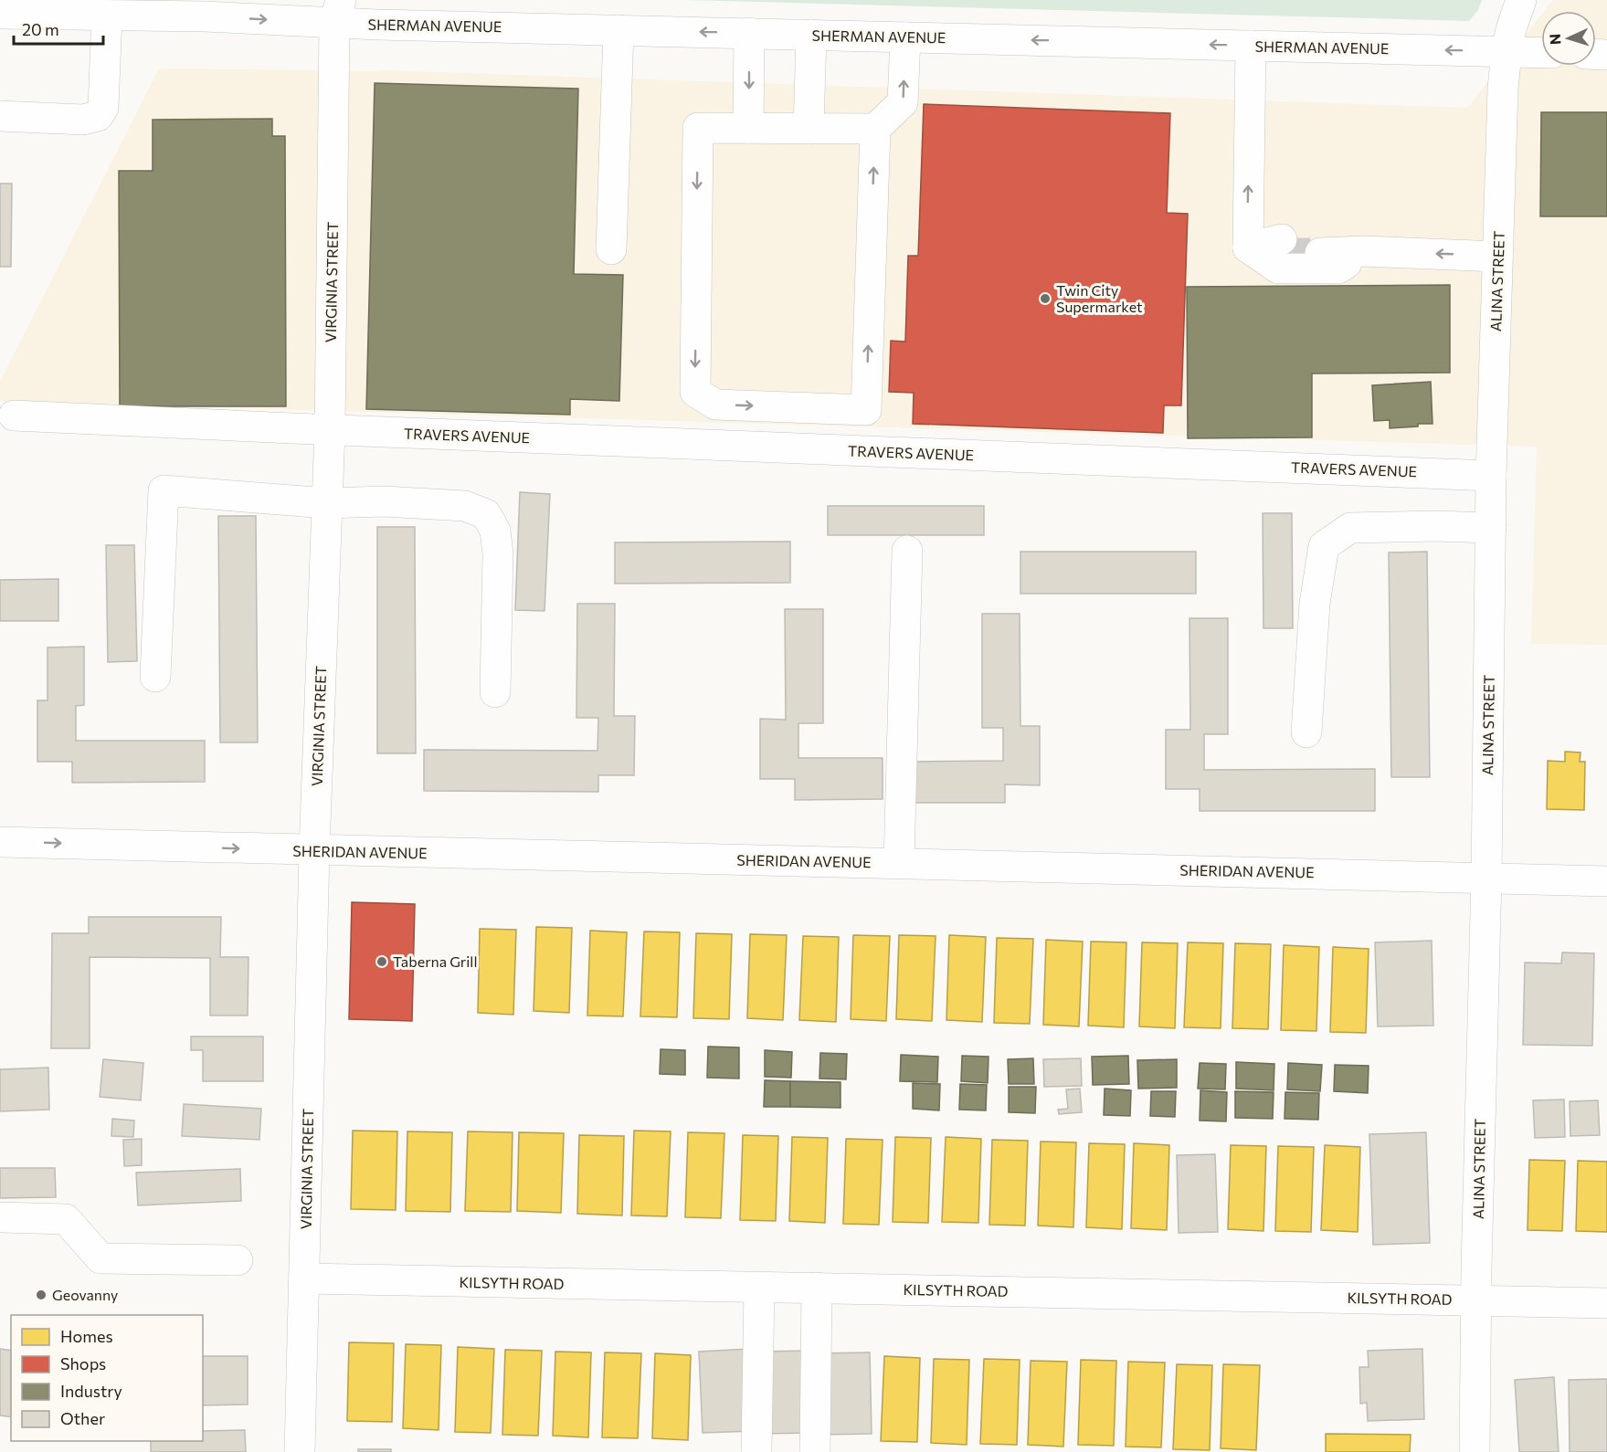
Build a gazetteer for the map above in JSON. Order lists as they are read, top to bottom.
{
  "streets": {
    "street": [
      "SHERMAN AVENUE",
      "ALINA STREET",
      "VIRGINIA STREET",
      "TRAVERS AVENUE",
      "SHERIDAN AVENUE",
      "KILSYTH ROAD"
    ]
  },
  "crossings": [
    ["SHERMAN AVENUE", "ALINA STREET"],
    ["SHERMAN AVENUE", "VIRGINIA STREET"],
    ["ALINA STREET", "TRAVERS AVENUE"],
    ["ALINA STREET", "SHERIDAN AVENUE"],
    ["ALINA STREET", "KILSYTH ROAD"],
    ["VIRGINIA STREET", "TRAVERS AVENUE"],
    ["VIRGINIA STREET", "SHERIDAN AVENUE"],
    ["VIRGINIA STREET", "KILSYTH ROAD"]
  ],
  "places": ["Twin City Supermarket", "Taberna Grill", "Geovanny"],
  "legend": [
    "Homes",
    "Shops",
    "Industry",
    "Other"
  ],
  "scale_bar": "20 m",
  "north": "left"
}
